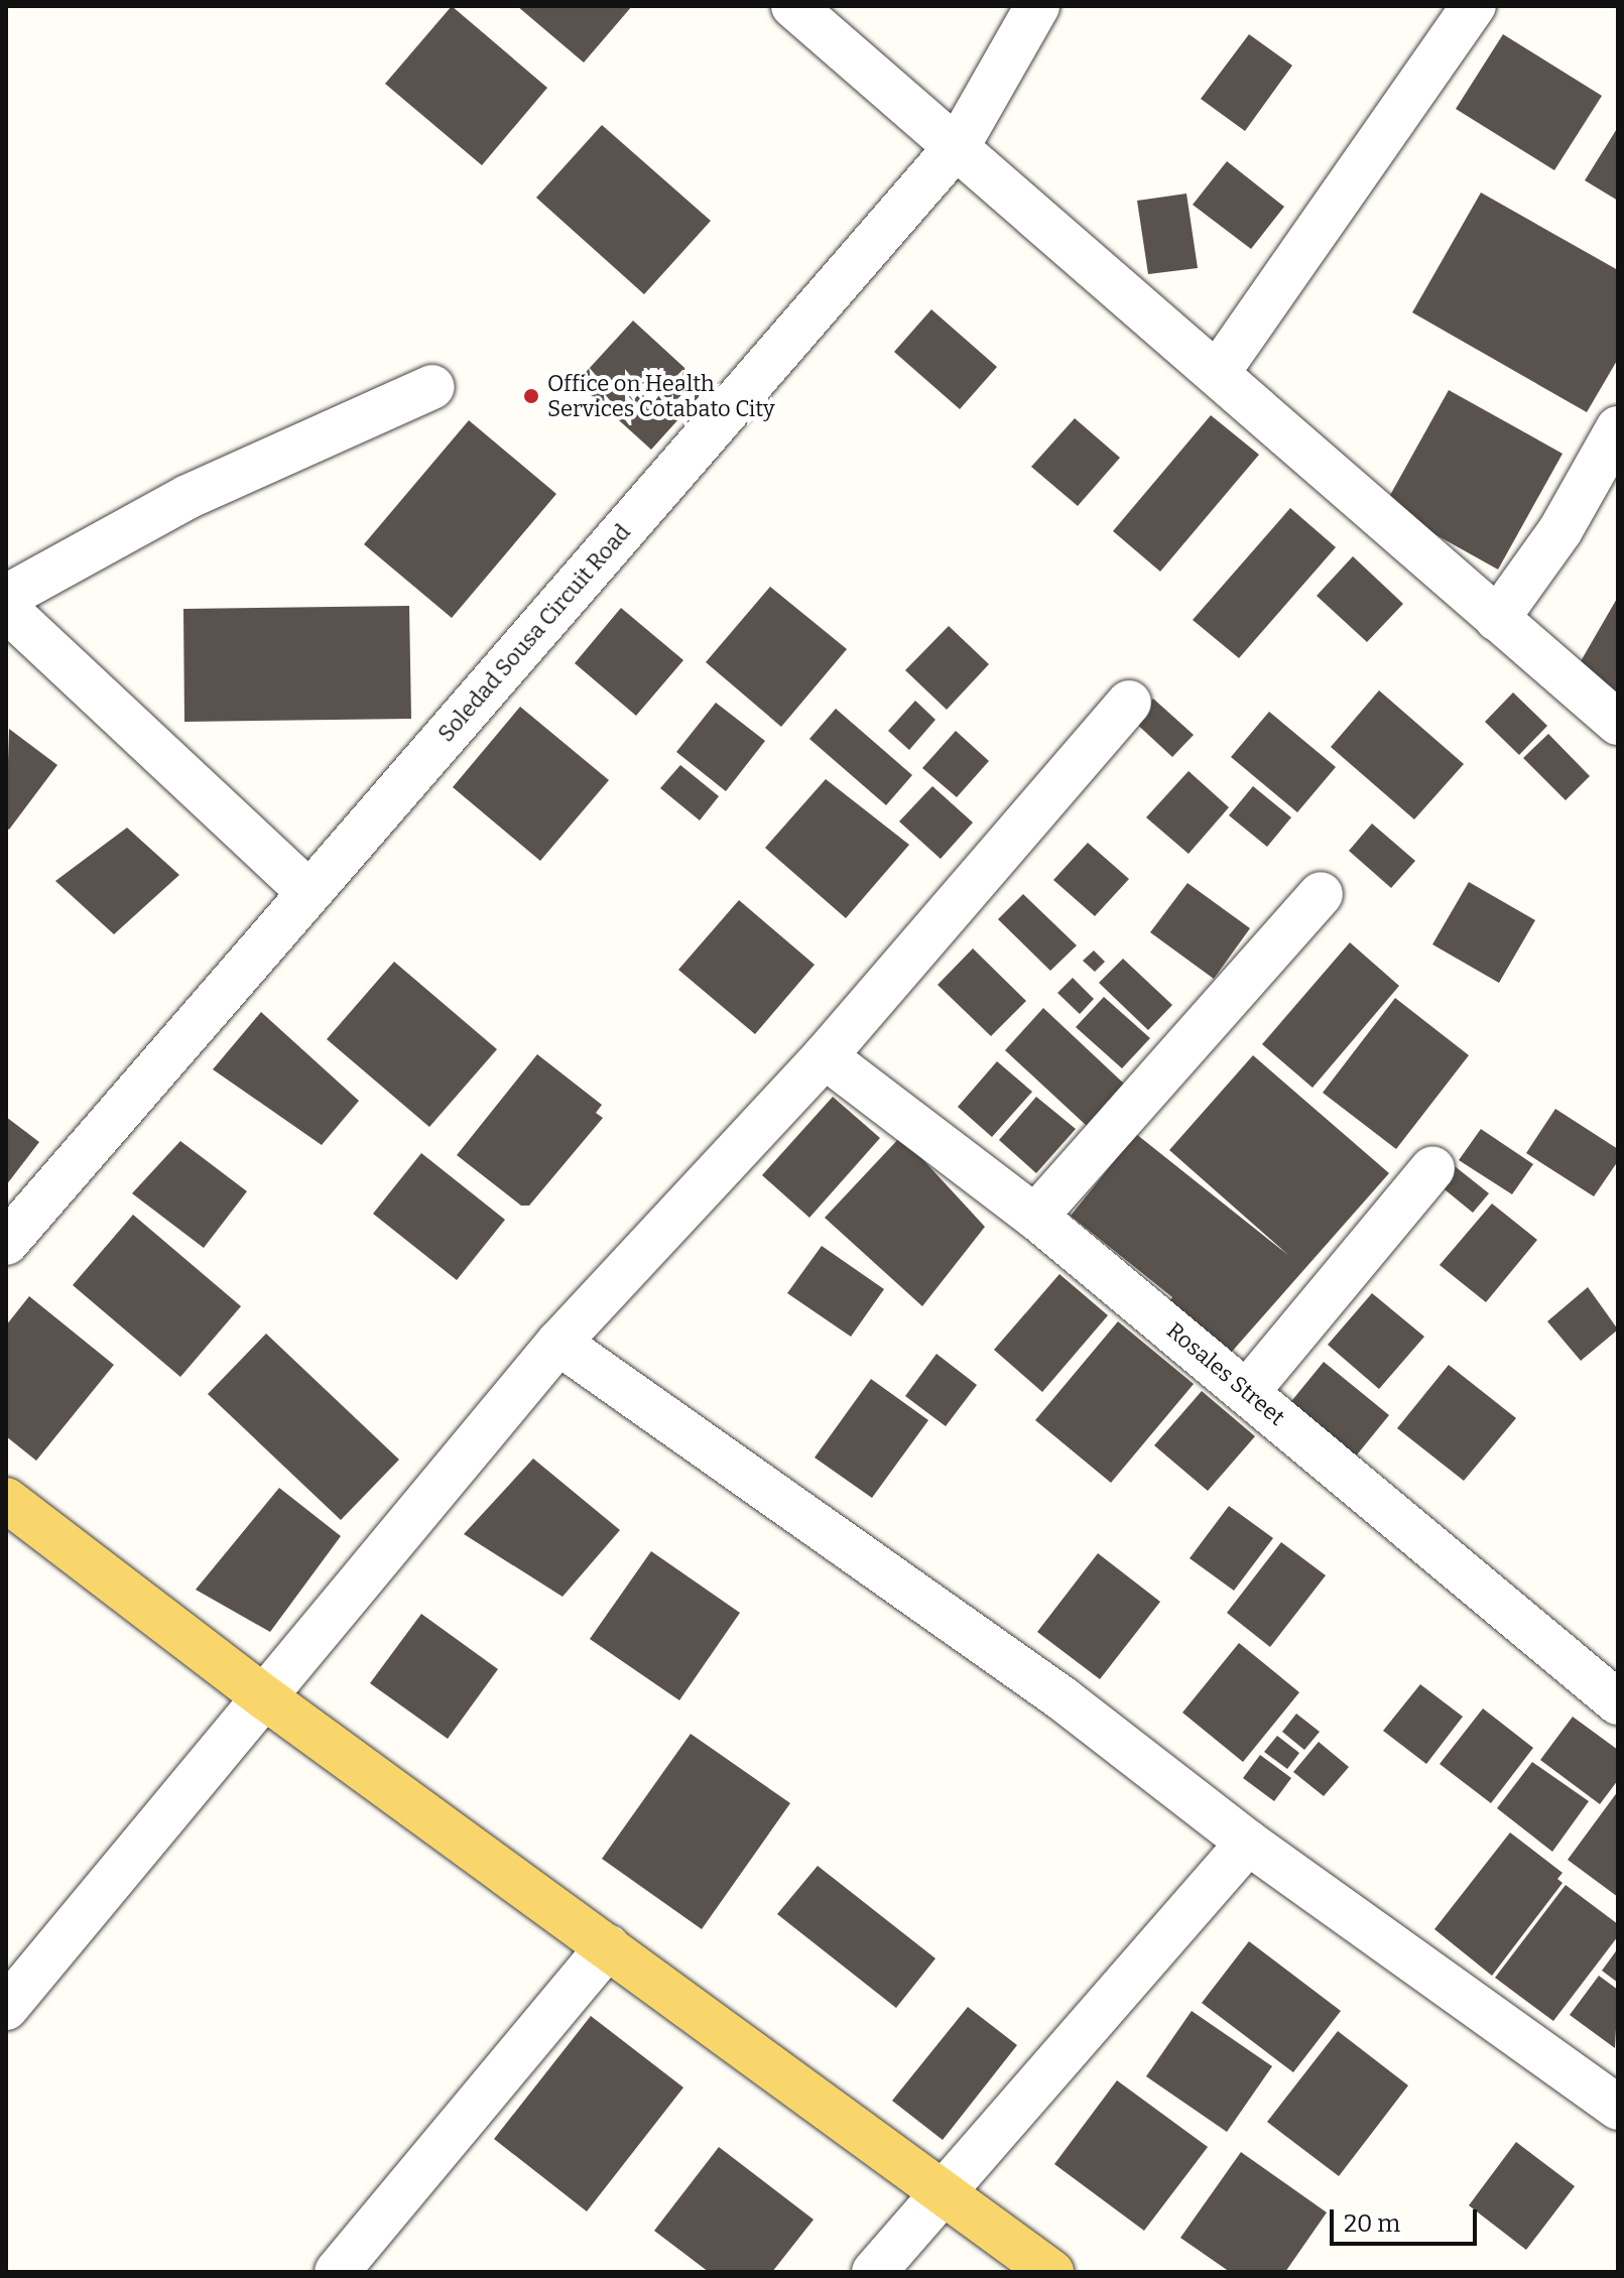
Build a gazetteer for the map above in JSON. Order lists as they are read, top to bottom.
{
  "streets": {
    "street": ["Soledad Sousa Circuit Road", "Rosales Street"]
  },
  "places": ["Office on Health Services Cotabato City"],
  "scale_bar": "20 m"
}
